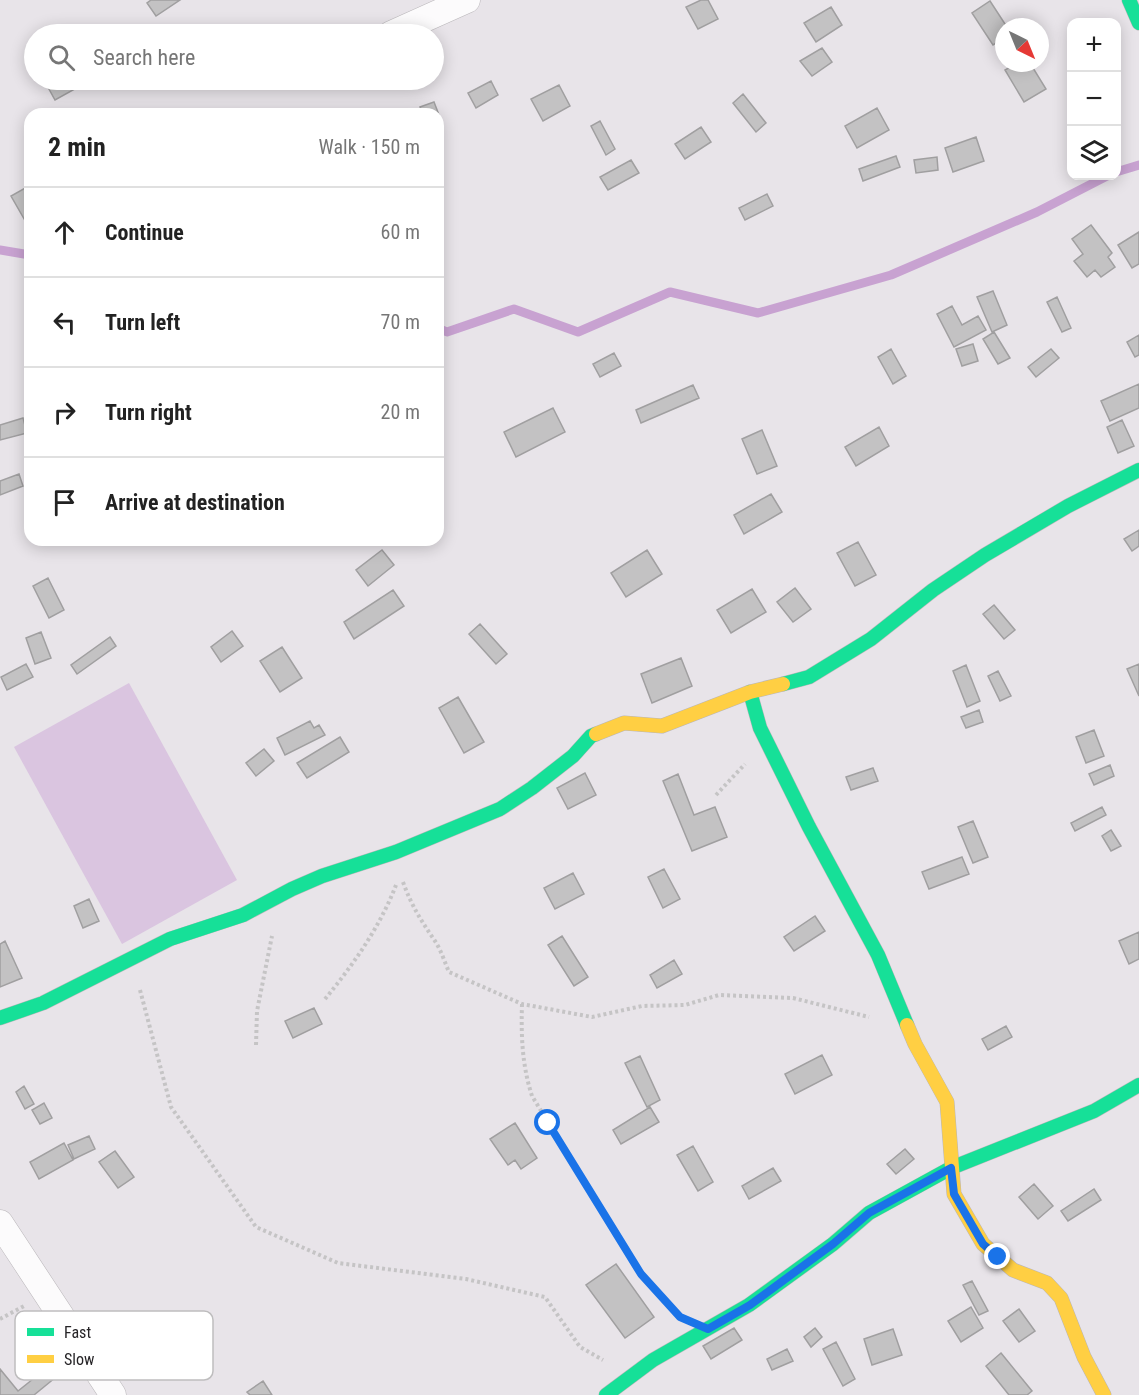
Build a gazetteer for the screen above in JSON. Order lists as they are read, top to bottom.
{
  "legend": ["Fast", "Slow"],
  "north": "bottom right",
  "page": {
    "map_buttons": ["+", "−"],
    "search": "Search here",
    "heading": ["2 min", "Walk · 150 m"],
    "list": [
      ["Continue", "60 m"],
      ["Turn left", "70 m"],
      ["Turn right", "20 m"],
      "Arrive at destination"
    ]
  }
}
